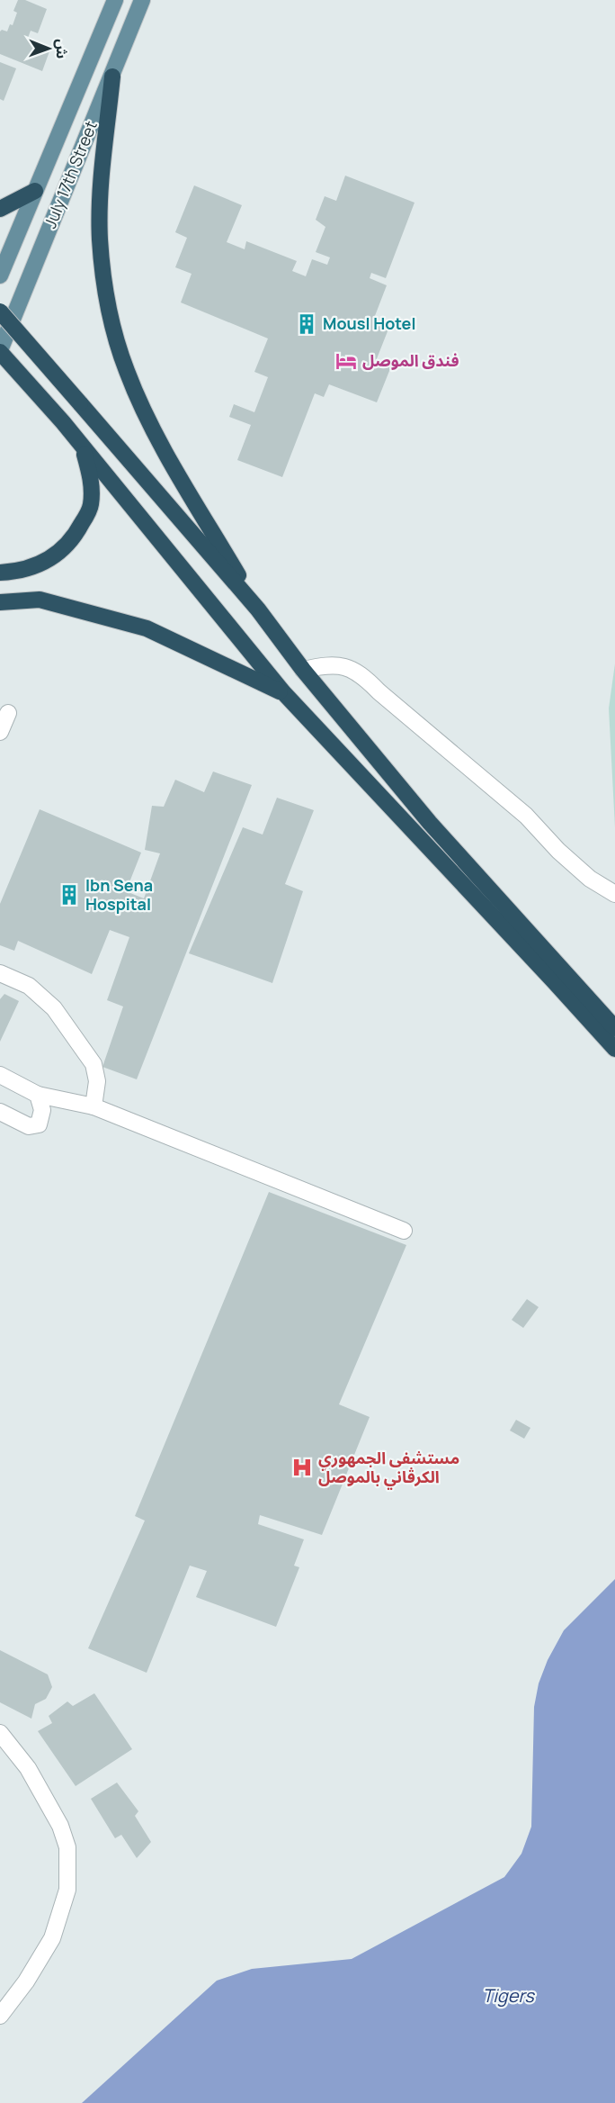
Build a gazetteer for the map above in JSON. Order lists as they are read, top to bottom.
{
  "streets": {
    "main road": ["July 17th Street"]
  },
  "water": ["Tigers"],
  "places": {
    "building": ["Mousl Hotel", "Ibn Sena Hospital"],
    "hotel": ["فندق الموصل"],
    "hospital": ["مستشفى الجمهوري الكرڤاني بالموصل"]
  },
  "north": "right"
}
